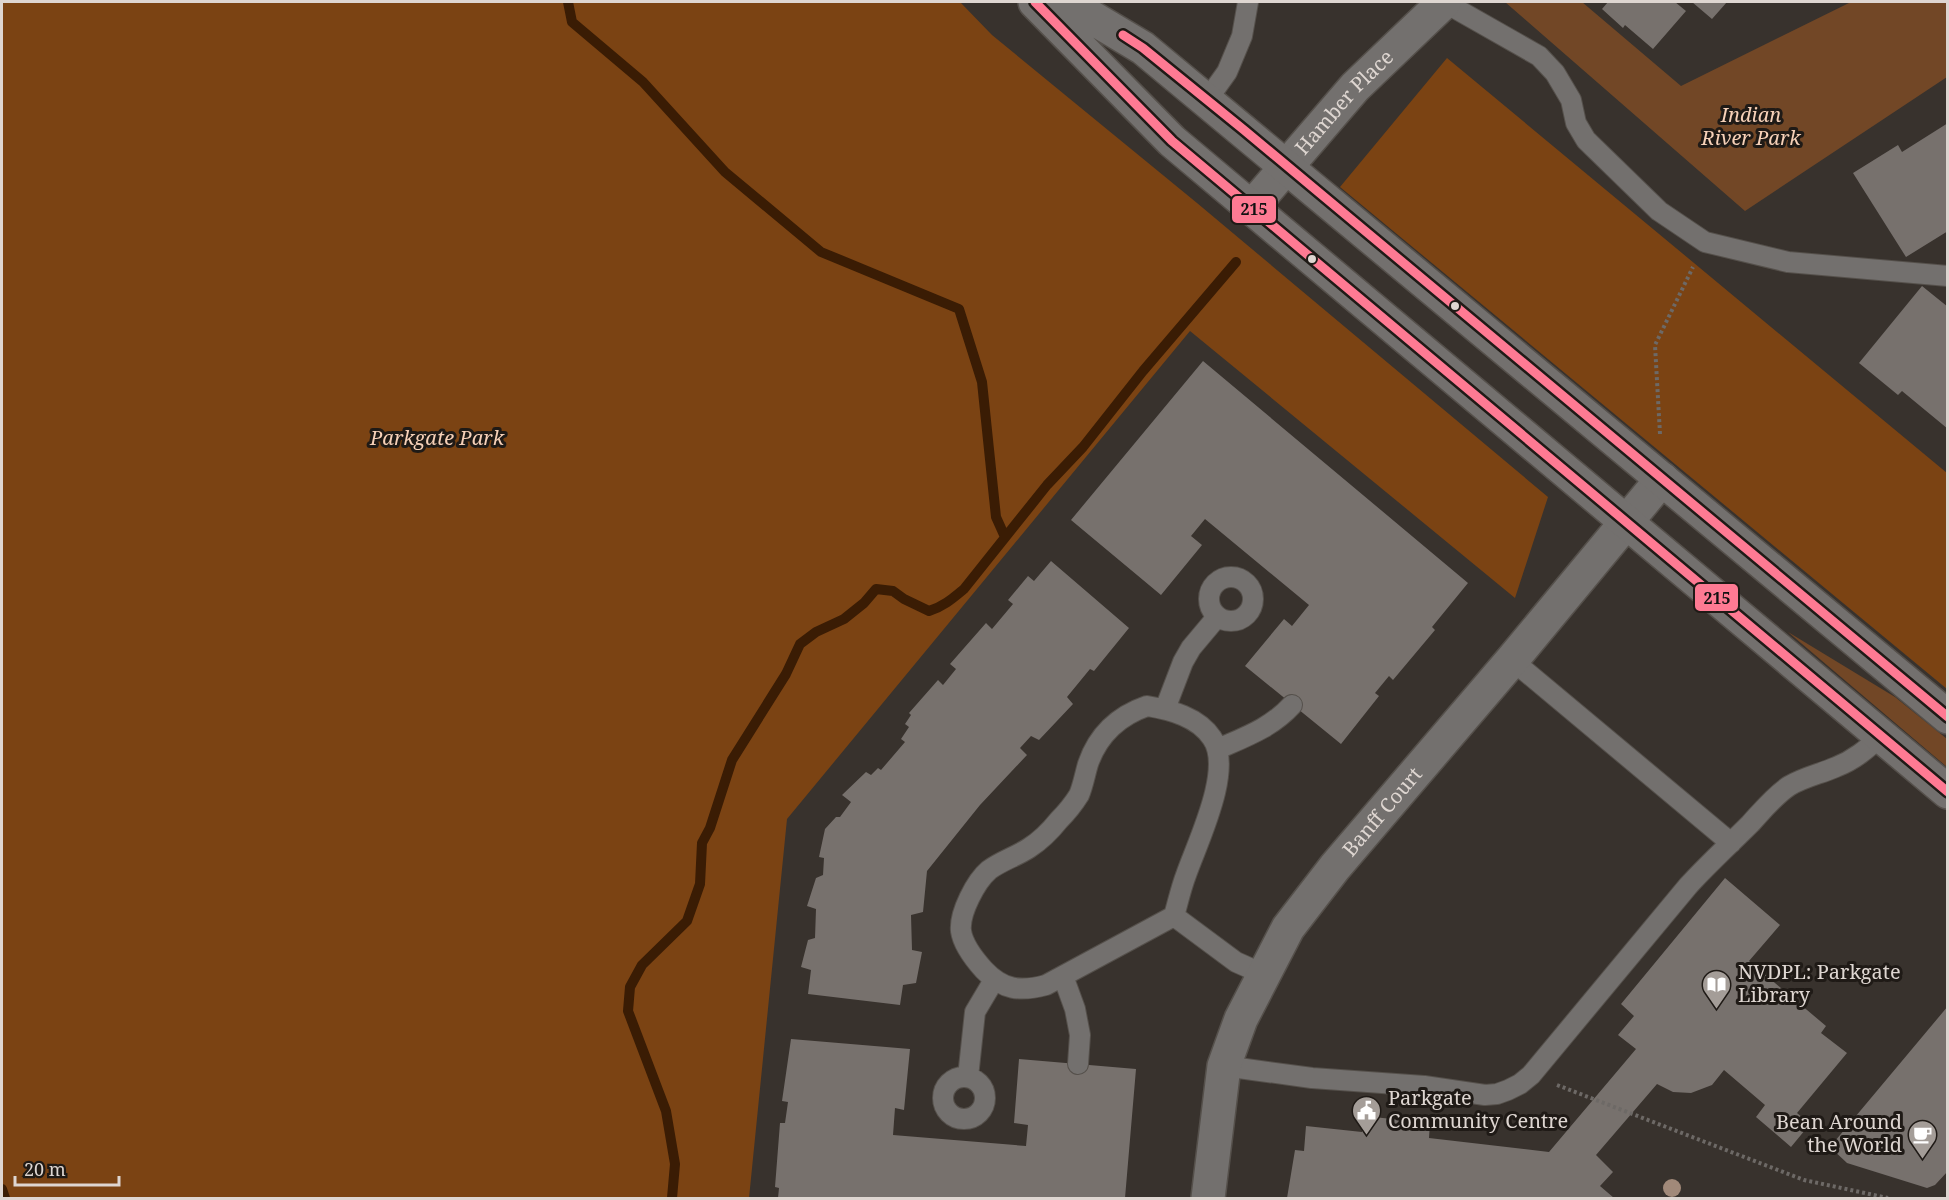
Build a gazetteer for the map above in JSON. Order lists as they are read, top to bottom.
{
  "streets": {
    "street": ["Hamber Place", "Banff Court"]
  },
  "parks": ["Indian River Park", "Parkgate Park"],
  "places": {
    "library": ["NVDPL: Parkgate Library"],
    "public building": ["Parkgate Community Centre"],
    "cafe": ["Bean Around the World"]
  },
  "lines": ["transit line 215"],
  "scale_bar": "20 m"
}
